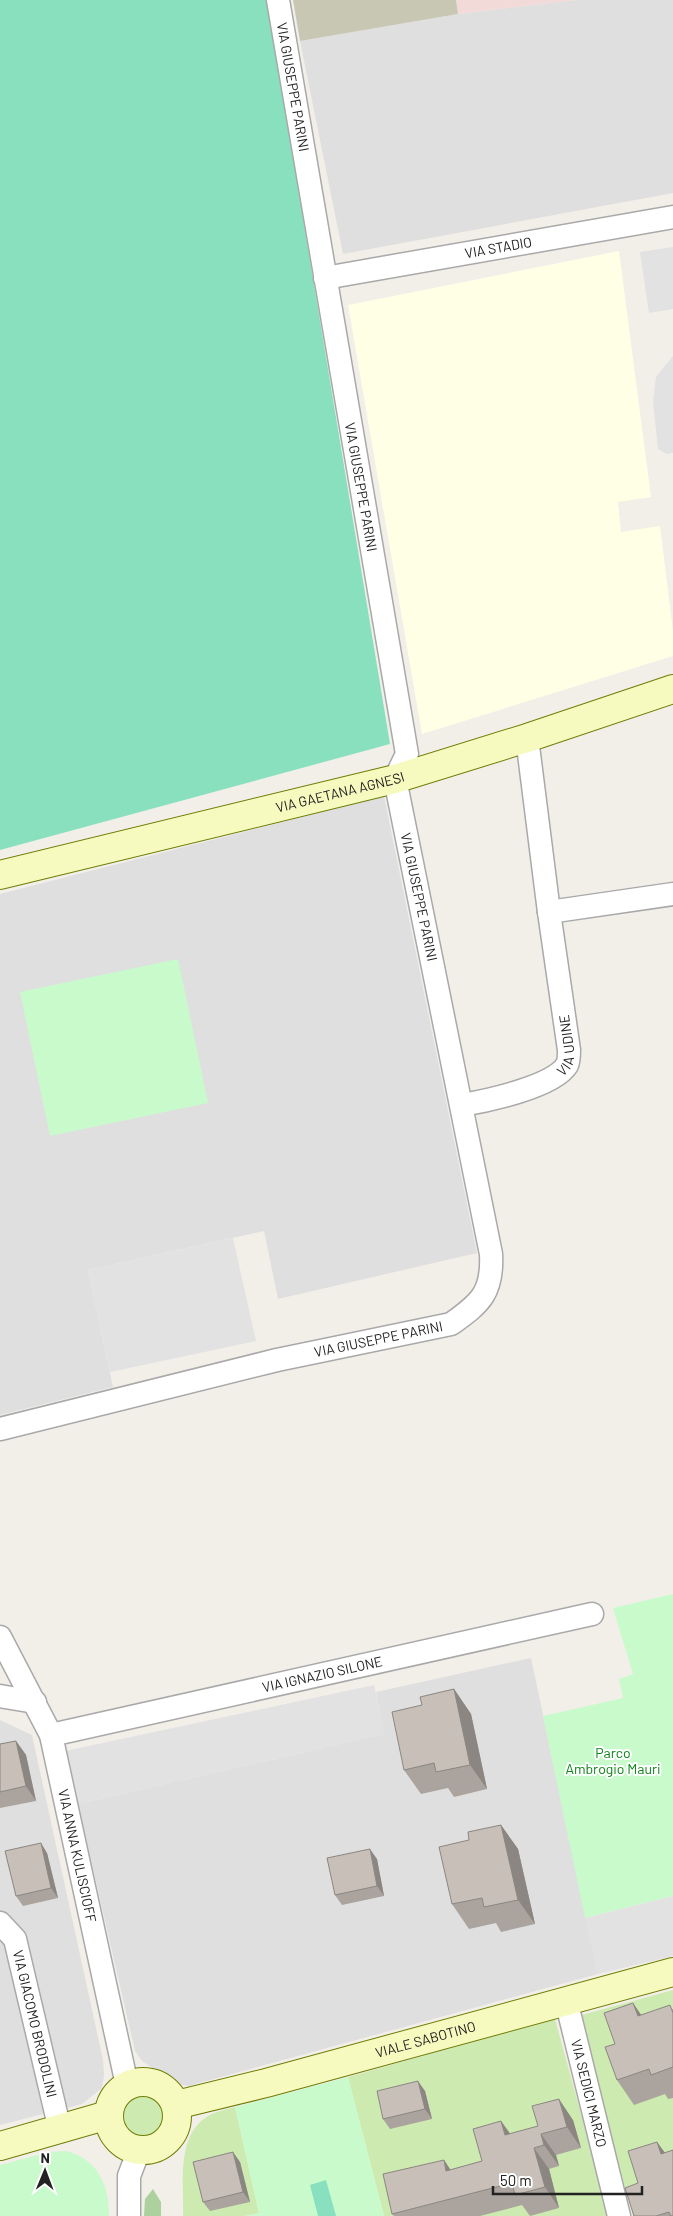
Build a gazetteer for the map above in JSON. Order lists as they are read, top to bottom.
{
  "streets": {
    "street": [
      "VIA GIUSEPPE PARINI",
      "VIA STADIO",
      "VIA GAETANA AGNESI",
      "VIA UDINE",
      "VIA IGNAZIO SILONE",
      "VIA ANNA KULISCIOFF",
      "VIA GIACOMO BRODOLINI",
      "VIALE SABOTINO",
      "VIA SEDICI MARZO"
    ]
  },
  "crossings": [
    ["VIA GIUSEPPE PARINI", "VIA STADIO"],
    ["VIA GIUSEPPE PARINI", "VIA GAETANA AGNESI"],
    ["VIA GIUSEPPE PARINI", "VIA UDINE"],
    ["VIA GAETANA AGNESI", "VIA UDINE"],
    ["VIA IGNAZIO SILONE", "VIA ANNA KULISCIOFF"],
    ["VIA ANNA KULISCIOFF", "VIALE SABOTINO"],
    ["VIALE SABOTINO", "VIA SEDICI MARZO"]
  ],
  "parks": ["Parco Ambrogio Mauri"],
  "scale_bar": "50 m",
  "north": "top"
}
